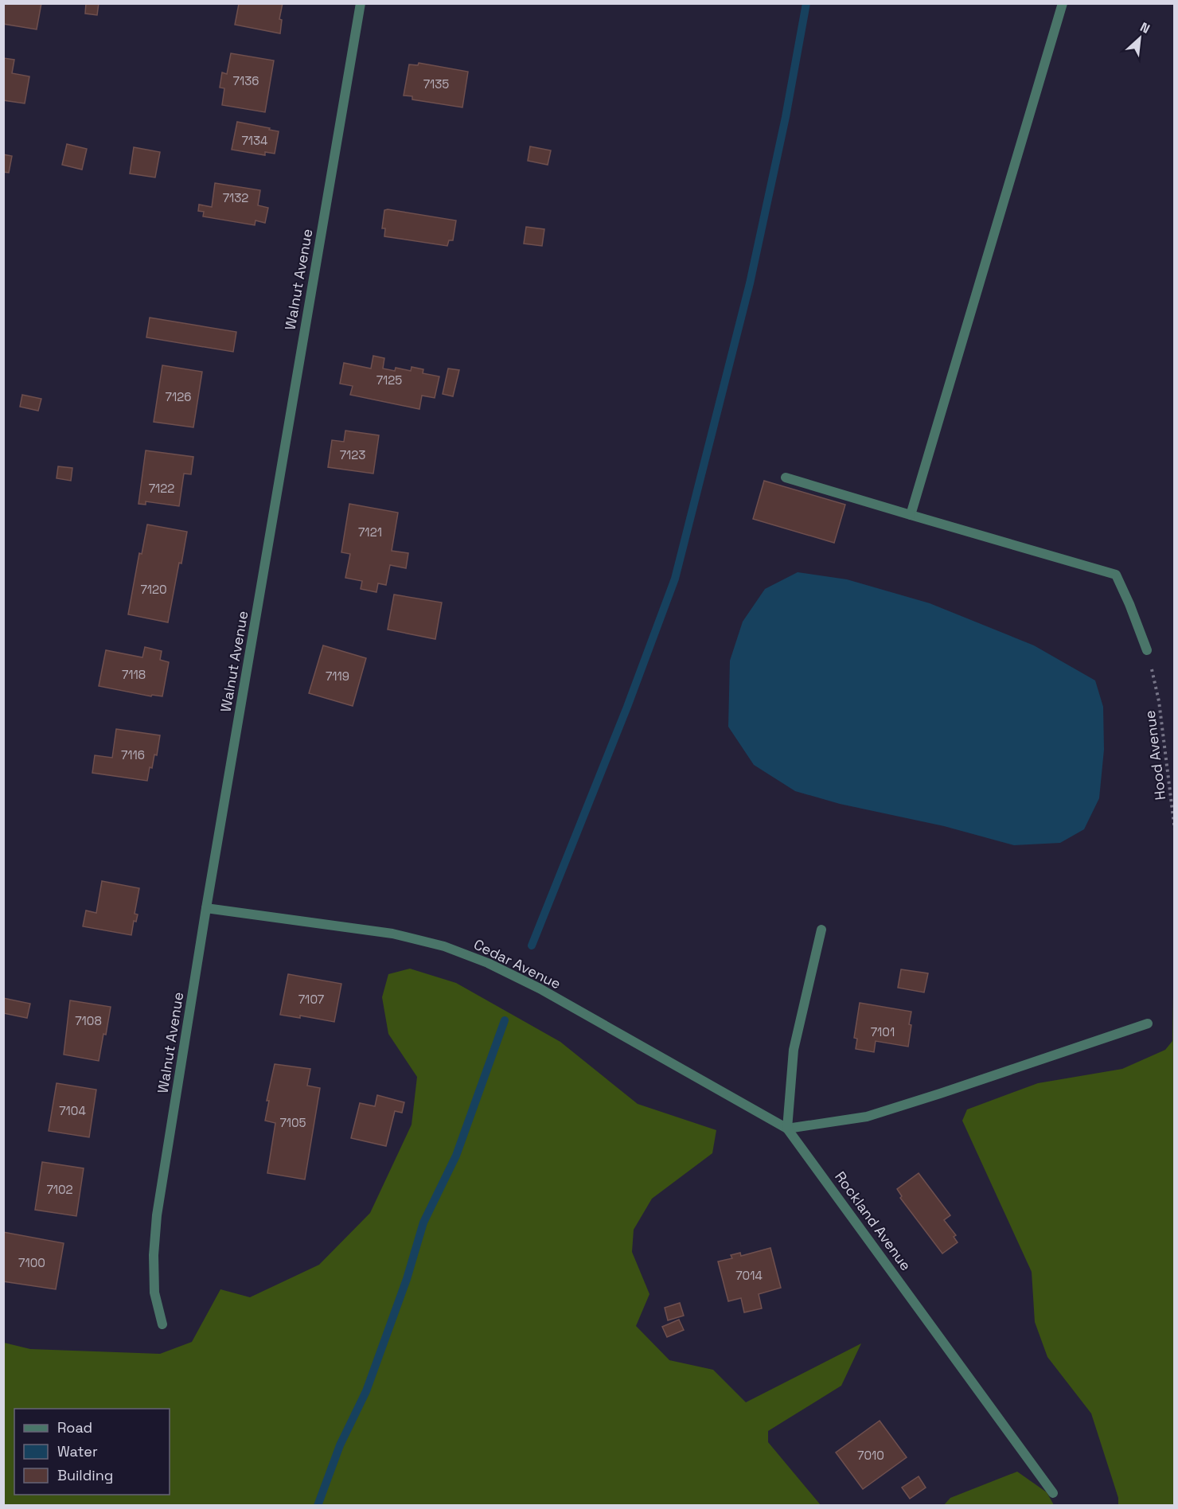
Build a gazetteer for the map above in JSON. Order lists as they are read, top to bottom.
{
  "streets": {
    "street": ["Walnut Avenue", "Cedar Avenue", "Rockland Avenue"],
    "path": ["Hood Avenue"]
  },
  "crossings": [
    ["Walnut Avenue", "Cedar Avenue"],
    ["Cedar Avenue", "Rockland Avenue"]
  ],
  "house_numbers": [
    "7136",
    "7135",
    "7134",
    "7132",
    "7125",
    "7126",
    "7123",
    "7122",
    "7121",
    "7120",
    "7118",
    "7119",
    "7116",
    "7107",
    "7108",
    "7101",
    "7104",
    "7105",
    "7102",
    "7100",
    "7014",
    "7010"
  ],
  "legend": ["Road", "Water", "Building"],
  "north": "top right"
}
